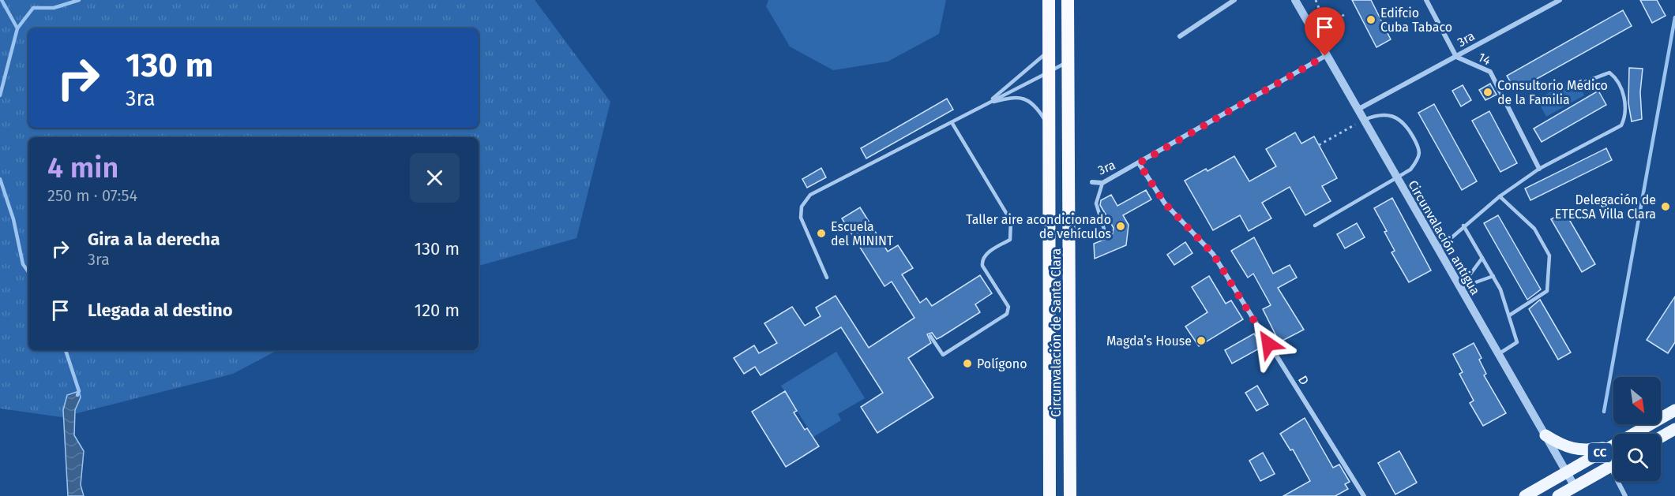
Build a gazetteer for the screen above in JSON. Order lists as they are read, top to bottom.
{
  "streets": {
    "highway": ["Circunvalación de Santa Clara"],
    "main road": ["CC"],
    "street": [
      "3ra",
      "14",
      "Circunvalación antigua",
      "D"
    ]
  },
  "crossings": [
    ["3ra", "14"],
    ["3ra", "Circunvalación antigua"],
    ["3ra", "D"],
    ["Circunvalación antigua", "CC"]
  ],
  "places": [
    "Edifcio Cuba Tabaco",
    "Consultorio Médico de la Familia",
    "Delegación de ETECSA Villa Clara",
    "Taller aire acondicionado de vehículos",
    "Escuela del MININT",
    "Magda’s House",
    "Polígono"
  ],
  "north": "bottom right",
  "page": {
    "turn": ["130 m", "3ra"],
    "heading": ["4 min", "250 m · 07:54"],
    "list": [
      {
        "name": "Gira a la derecha",
        "note": "3ra",
        "value": "130 m"
      },
      {
        "name": "Llegada al destino",
        "value": "120 m"
      }
    ]
  }
}
